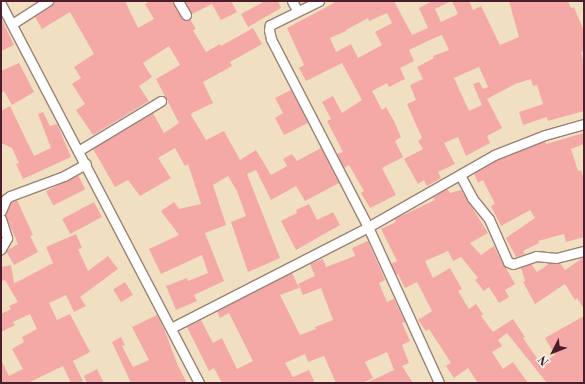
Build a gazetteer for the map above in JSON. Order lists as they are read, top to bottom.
{
  "north": "bottom left"
}
